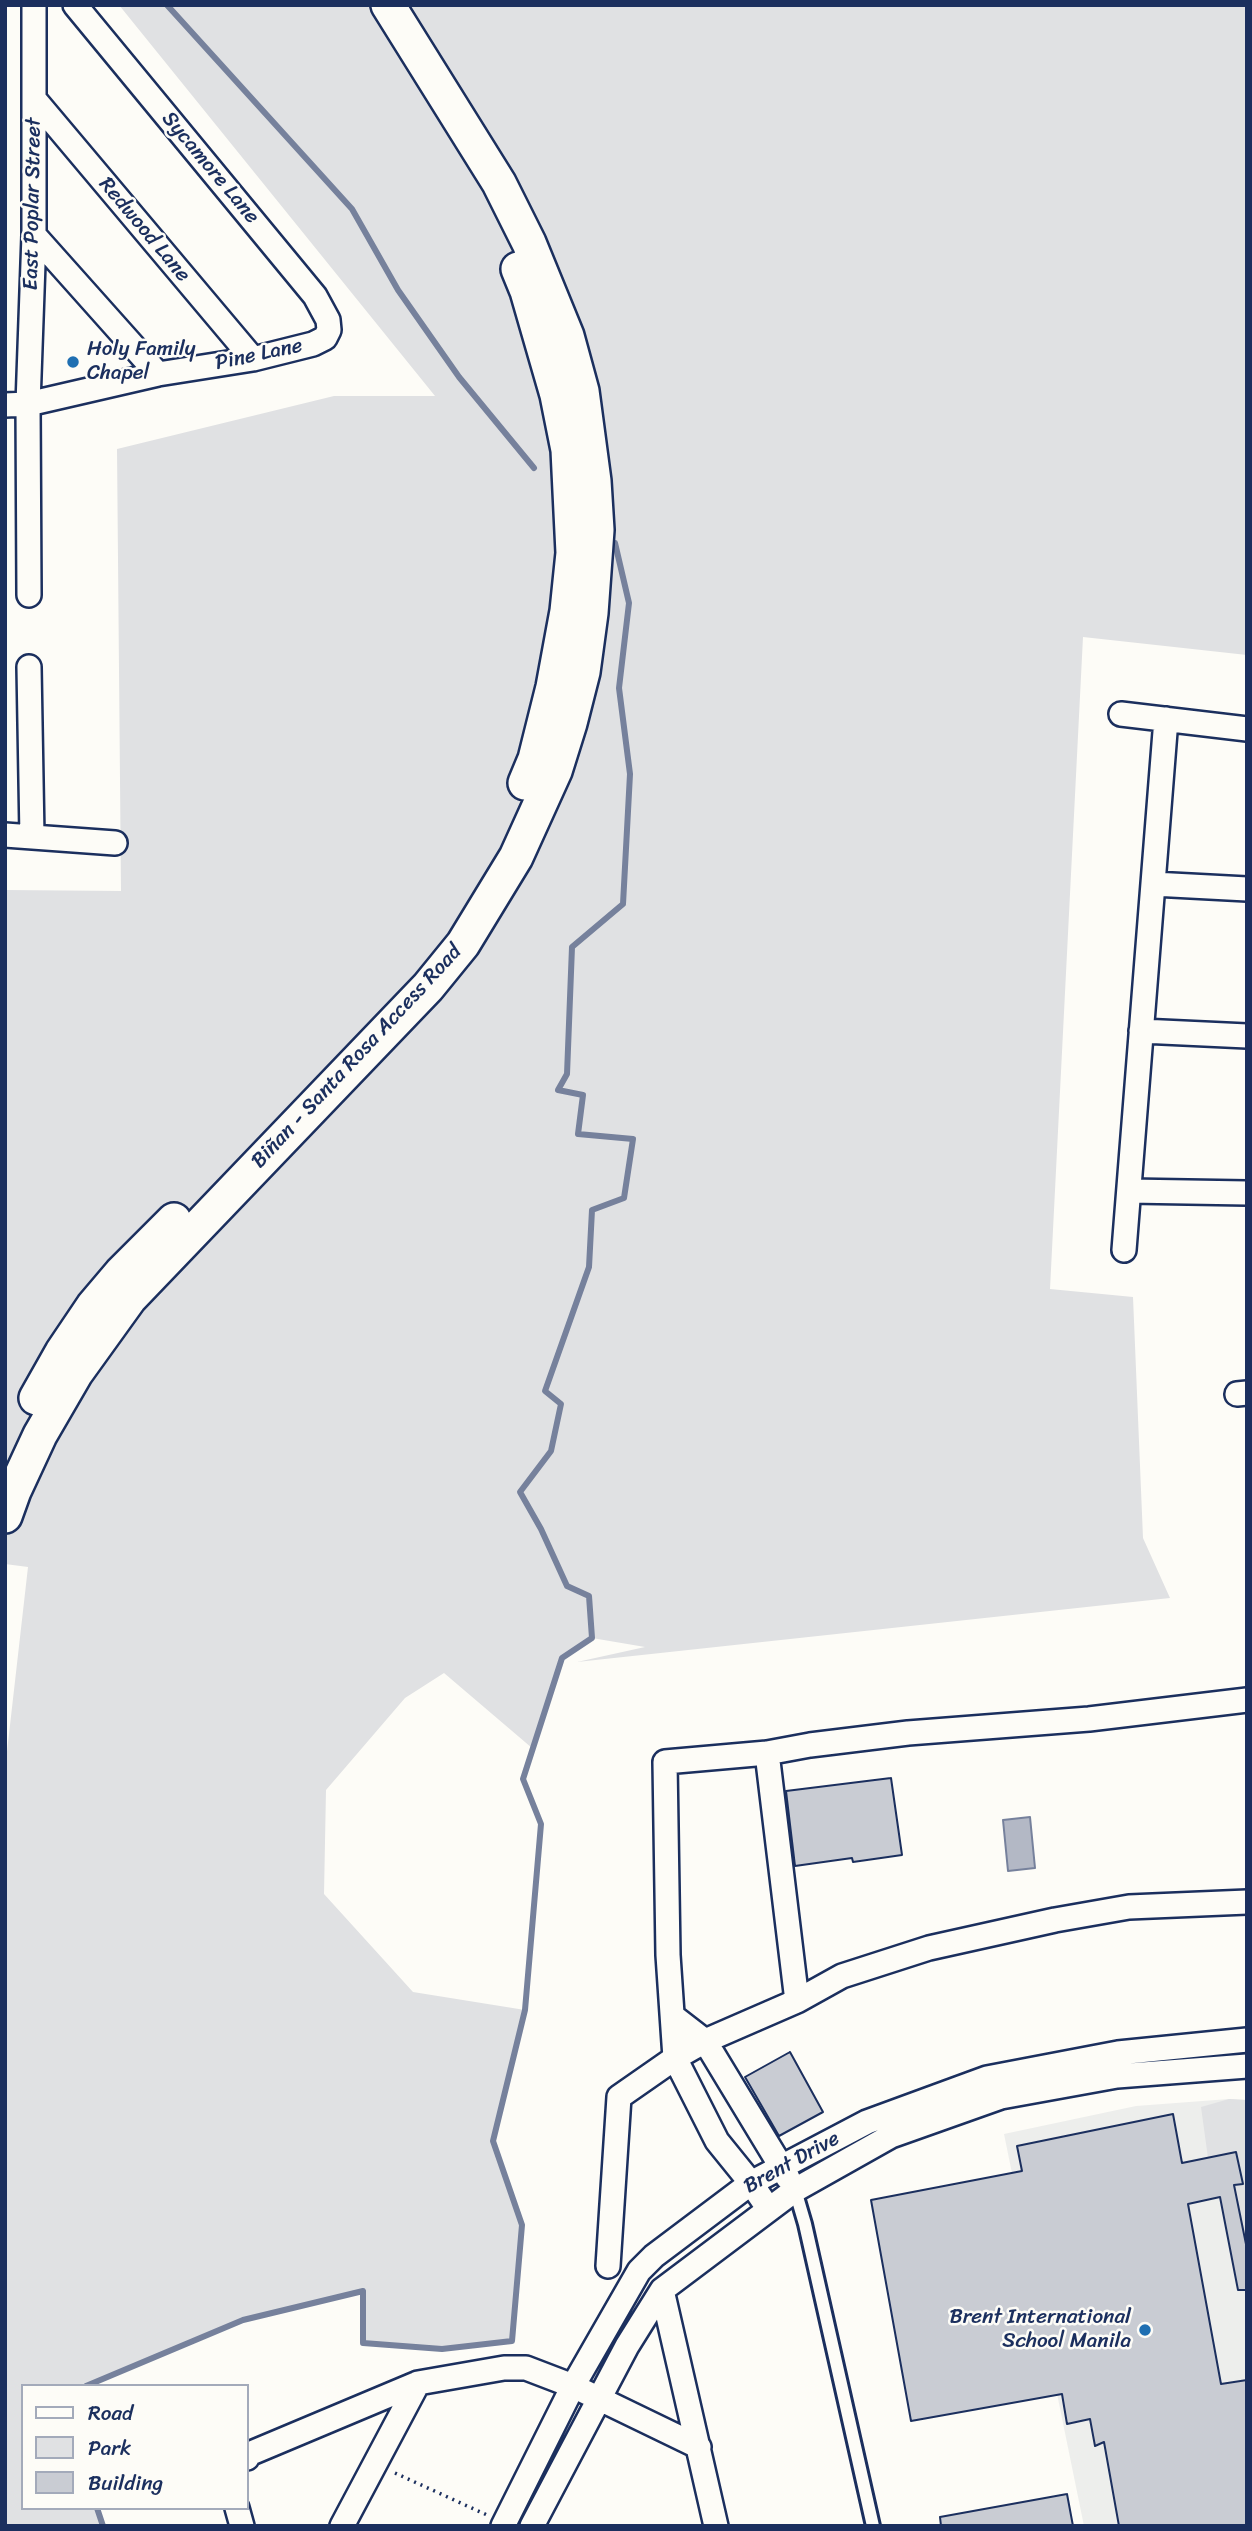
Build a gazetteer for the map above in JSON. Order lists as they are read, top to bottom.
{
  "streets": {
    "main road": ["Biñan - Santa Rosa Access Road"],
    "street": [
      "Sycamore Lane",
      "East Poplar Street",
      "Redwood Lane",
      "Pine Lane",
      "Brent Drive"
    ]
  },
  "crossings": [
    ["Sycamore Lane", "Pine Lane"],
    ["East Poplar Street", "Redwood Lane"],
    ["East Poplar Street", "Pine Lane"],
    ["Redwood Lane", "Pine Lane"]
  ],
  "places": ["Holy Family Chapel", "Brent International School Manila"],
  "legend": ["Road", "Park", "Building"]
}
